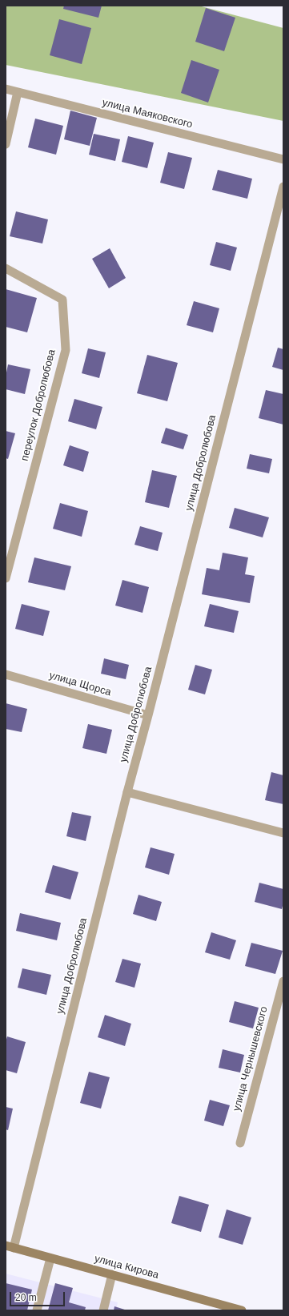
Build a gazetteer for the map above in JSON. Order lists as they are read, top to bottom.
{
  "streets": {
    "main road": ["улица Кирова"],
    "street": [
      "улица Маяковского",
      "переулок Добролюбова",
      "улица Добролюбова",
      "улица Щорса",
      "улица Чернышевского"
    ]
  },
  "crossings": [
    ["улица Добролюбова", "улица Щорса"],
    ["улица Добролюбова", "улица Кирова"]
  ],
  "scale_bar": "20 m"
}
